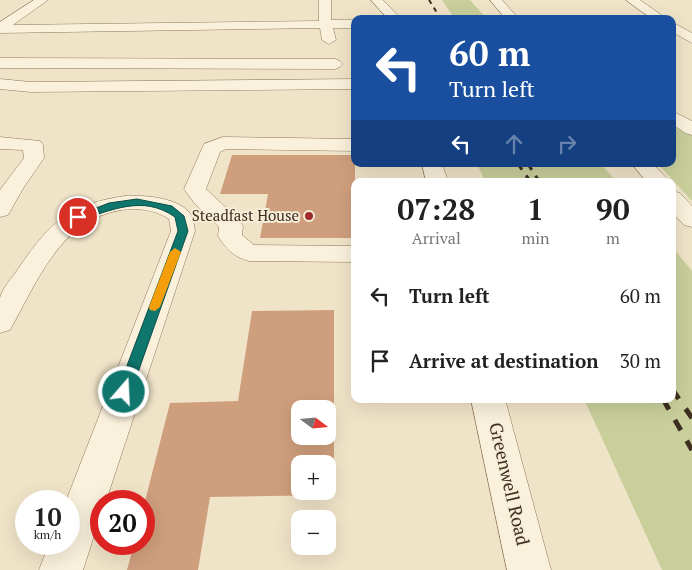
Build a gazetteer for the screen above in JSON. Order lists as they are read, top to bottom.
{
  "streets": {
    "street": ["Greenwell Road"]
  },
  "places": ["Steadfast House"],
  "north": "right",
  "page": {
    "turn": ["60 m", "Turn left"],
    "eta": [
      "07:28",
      "Arrival",
      "1",
      "min",
      "90",
      "m"
    ],
    "list": [
      {
        "name": "Turn left",
        "value": "60 m"
      },
      {
        "name": "Arrive at destination",
        "value": "30 m"
      }
    ],
    "map_buttons": ["+", "−"],
    "speed": "10 km/h",
    "limit": "20"
  }
}
